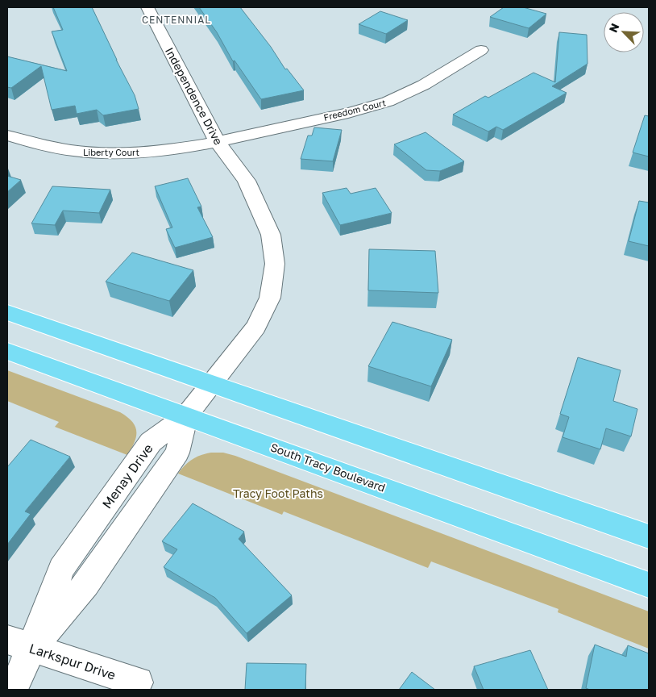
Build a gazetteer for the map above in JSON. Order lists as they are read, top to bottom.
{
  "streets": {
    "main road": ["South Tracy Boulevard"],
    "street": [
      "Independence Drive",
      "Freedom Court",
      "Liberty Court",
      "Larkspur Drive"
    ]
  },
  "crossings": [
    ["Independence Drive", "Freedom Court"],
    ["Independence Drive", "Liberty Court"],
    ["Independence Drive", "South Tracy Boulevard"],
    ["Freedom Court", "Liberty Court"]
  ],
  "districts": ["CENTENNIAL"],
  "parks": ["Tracy Foot Paths"],
  "north": "top left"
}
